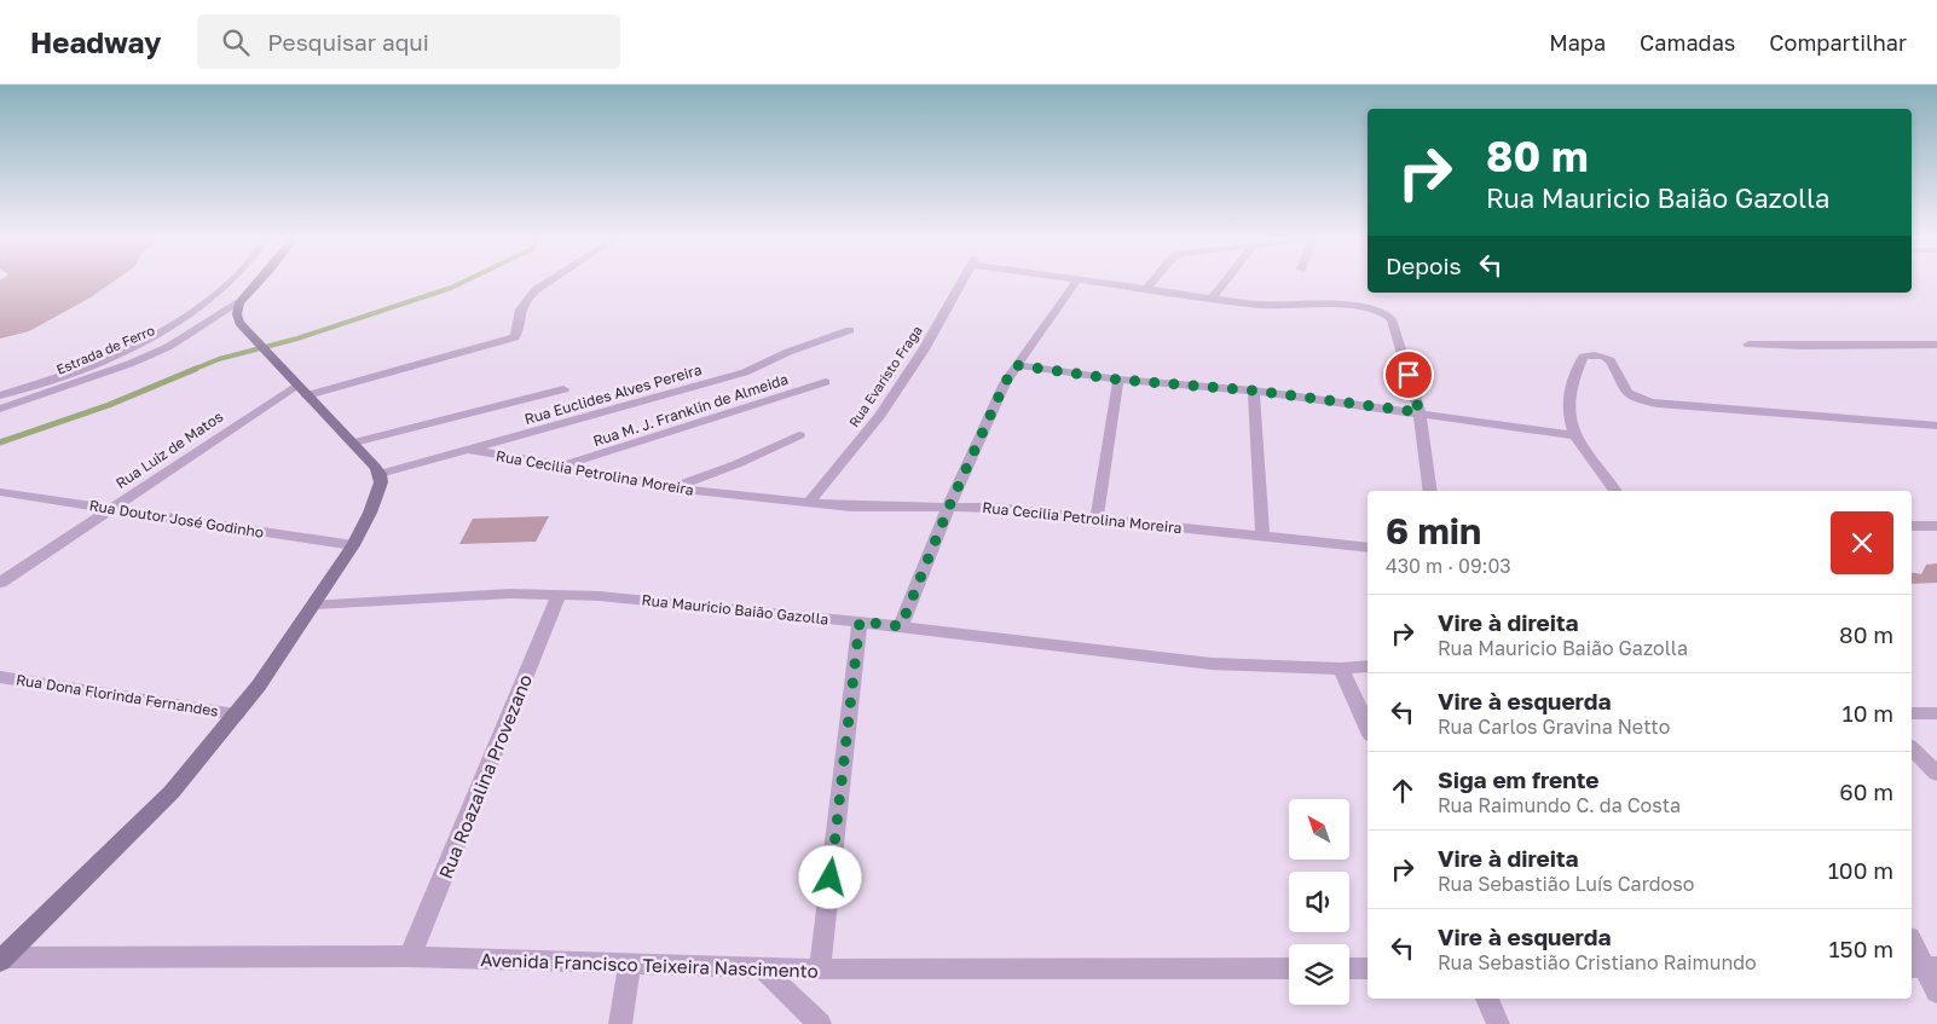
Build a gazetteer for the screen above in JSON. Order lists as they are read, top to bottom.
{
  "streets": {
    "street": [
      "Estrada de Ferro",
      "Rua Evaristo Fraga",
      "Rua Euclides Alves Pereira",
      "Rua M. J. Franklin de Almeida",
      "Rua Luiz de Matos",
      "Rua Cecilia Petrolina Moreira",
      "Rua Doutor José Godinho",
      "Rua Mauricio Baião Gazolla",
      "Rua Dona Florinda Fernandes",
      "Rua Roazalina Provezano",
      "Avenida Francisco Teixeira Nascimento"
    ]
  },
  "crossings": [
    ["Rua Evaristo Fraga", "Rua Cecilia Petrolina Moreira"],
    ["Rua Euclides Alves Pereira", "Rua Cecilia Petrolina Moreira"],
    ["Rua M. J. Franklin de Almeida", "Rua Cecilia Petrolina Moreira"],
    ["Rua Luiz de Matos", "Rua Doutor José Godinho"],
    ["Rua Mauricio Baião Gazolla", "Rua Roazalina Provezano"],
    ["Rua Roazalina Provezano", "Avenida Francisco Teixeira Nascimento"]
  ],
  "north": "top left",
  "page": {
    "header": "Headway",
    "search": "Pesquisar aqui",
    "nav": ["Mapa", "Camadas", "Compartilhar"],
    "turn": ["80 m", "Rua Mauricio Baião Gazolla"],
    "then": "Depois",
    "heading": ["6 min", "430 m · 09:03"],
    "list": [
      {
        "name": "Vire à direita",
        "note": "Rua Mauricio Baião Gazolla",
        "value": "80 m"
      },
      {
        "name": "Vire à esquerda",
        "note": "Rua Carlos Gravina Netto",
        "value": "10 m"
      },
      {
        "name": "Siga em frente",
        "note": "Rua Raimundo C. da Costa",
        "value": "60 m"
      },
      {
        "name": "Vire à direita",
        "note": "Rua Sebastião Luís Cardoso",
        "value": "100 m"
      },
      {
        "name": "Vire à esquerda",
        "note": "Rua Sebastião Cristiano Raimundo",
        "value": "150 m"
      }
    ]
  }
}
